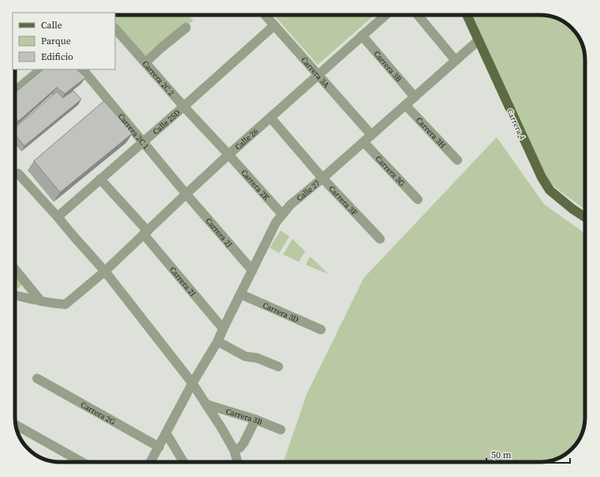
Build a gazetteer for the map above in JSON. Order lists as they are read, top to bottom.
{
  "streets": {
    "main road": ["Carrera 4"],
    "street": [
      "Carrera 3B",
      "Carrera 3A",
      "Carrera 2C 2",
      "Calle 25D",
      "Carrera 2C 1",
      "Carrera 3H",
      "Calle 26",
      "Carrera 3G",
      "Carrera 2K",
      "Calle 27",
      "Carrera 3F",
      "Carrera 2J",
      "Carrera 2I",
      "Carrera 3D",
      "Carrera 2G"
    ]
  },
  "crossings": [
    ["Carrera 3B", "Calle 26"],
    ["Carrera 3B", "Calle 27"],
    ["Carrera 3A", "Calle 25D"],
    ["Carrera 3A", "Calle 26"],
    ["Carrera 3A", "Calle 27"],
    ["Carrera 2C 2", "Calle 25D"],
    ["Carrera 2C 2", "Calle 26"],
    ["Carrera 2C 2", "Carrera 2K"],
    ["Calle 25D", "Carrera 2C 1"],
    ["Calle 25D", "Carrera 2I"],
    ["Carrera 4", "Calle 27"],
    ["Carrera 2C 1", "Calle 26"],
    ["Carrera 2C 1", "Carrera 2J"],
    ["Carrera 3H", "Calle 27"],
    ["Calle 26", "Carrera 2K"],
    ["Calle 26", "Carrera 3F"],
    ["Calle 26", "Carrera 2J"],
    ["Calle 26", "Carrera 2I"],
    ["Carrera 3G", "Calle 27"],
    ["Carrera 2K", "Calle 27"],
    ["Calle 27", "Carrera 3F"],
    ["Calle 27", "Carrera 2J"],
    ["Calle 27", "Carrera 2I"],
    ["Calle 27", "Carrera 3D"],
    ["Calle 27", "Carrera 2G"]
  ],
  "legend": ["Calle", "Parque", "Edificio"],
  "scale_bar": "50 m"
}
